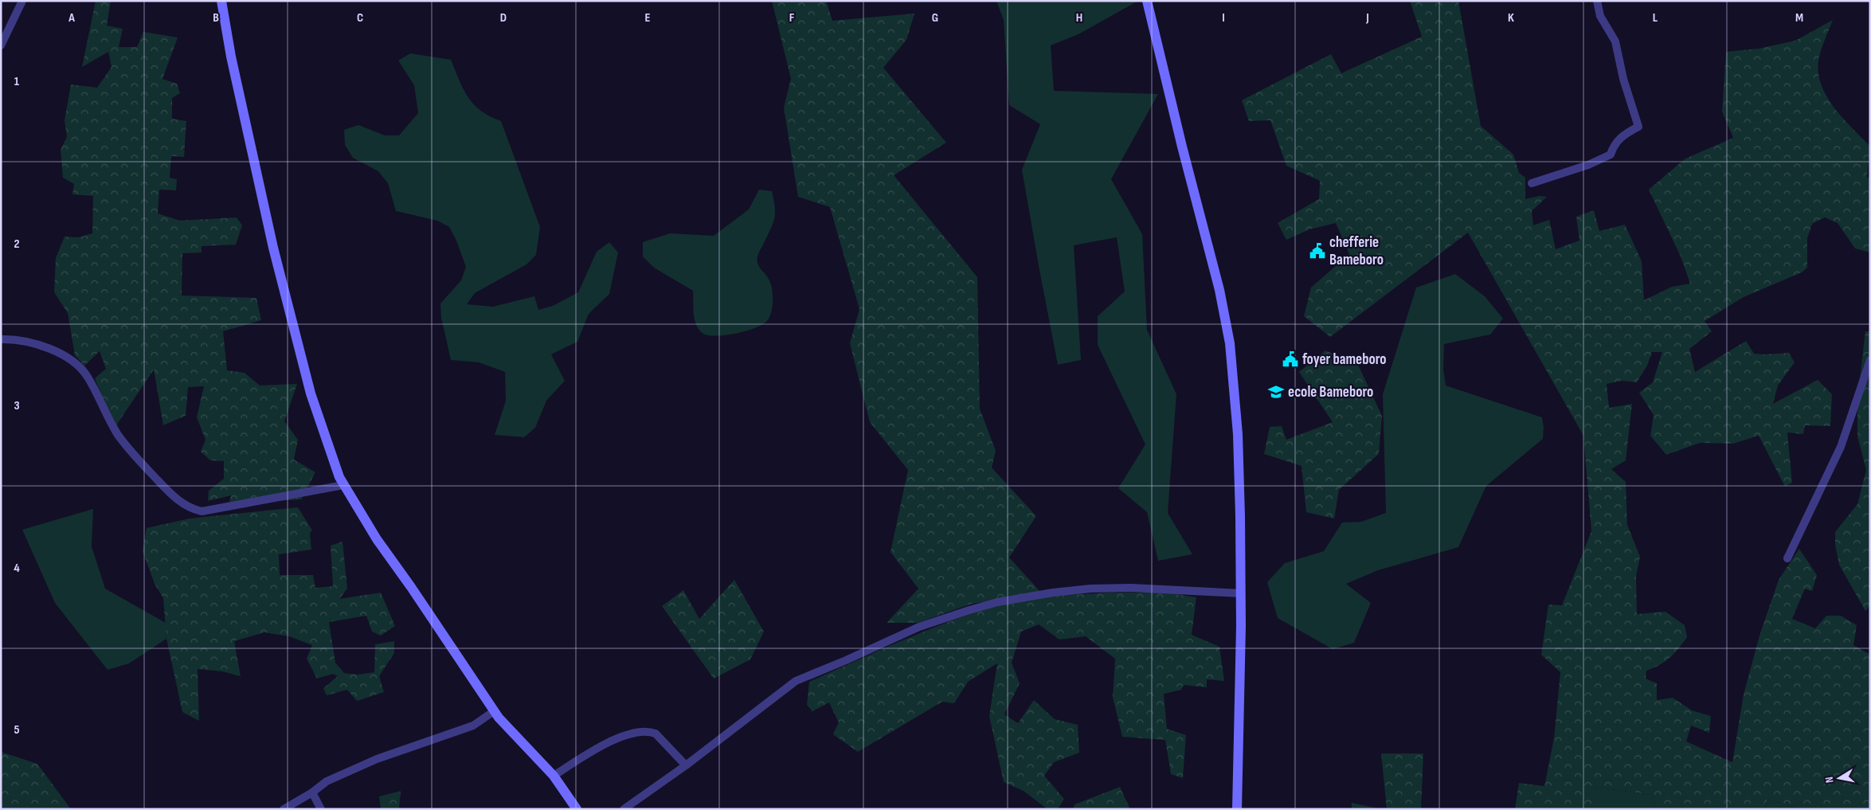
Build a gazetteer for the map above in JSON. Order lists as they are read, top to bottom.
{
  "places": {
    "public building": ["chefferie Bameboro", "foyer bameboro"],
    "school or university": ["ecole Bameboro"]
  },
  "north": "left",
  "grid": {
    "columns": [
      "A",
      "B",
      "C",
      "D",
      "E",
      "F",
      "G",
      "H",
      "I",
      "J",
      "K",
      "L",
      "M"
    ],
    "rows": [
      "1",
      "2",
      "3",
      "4",
      "5"
    ]
  }
}
